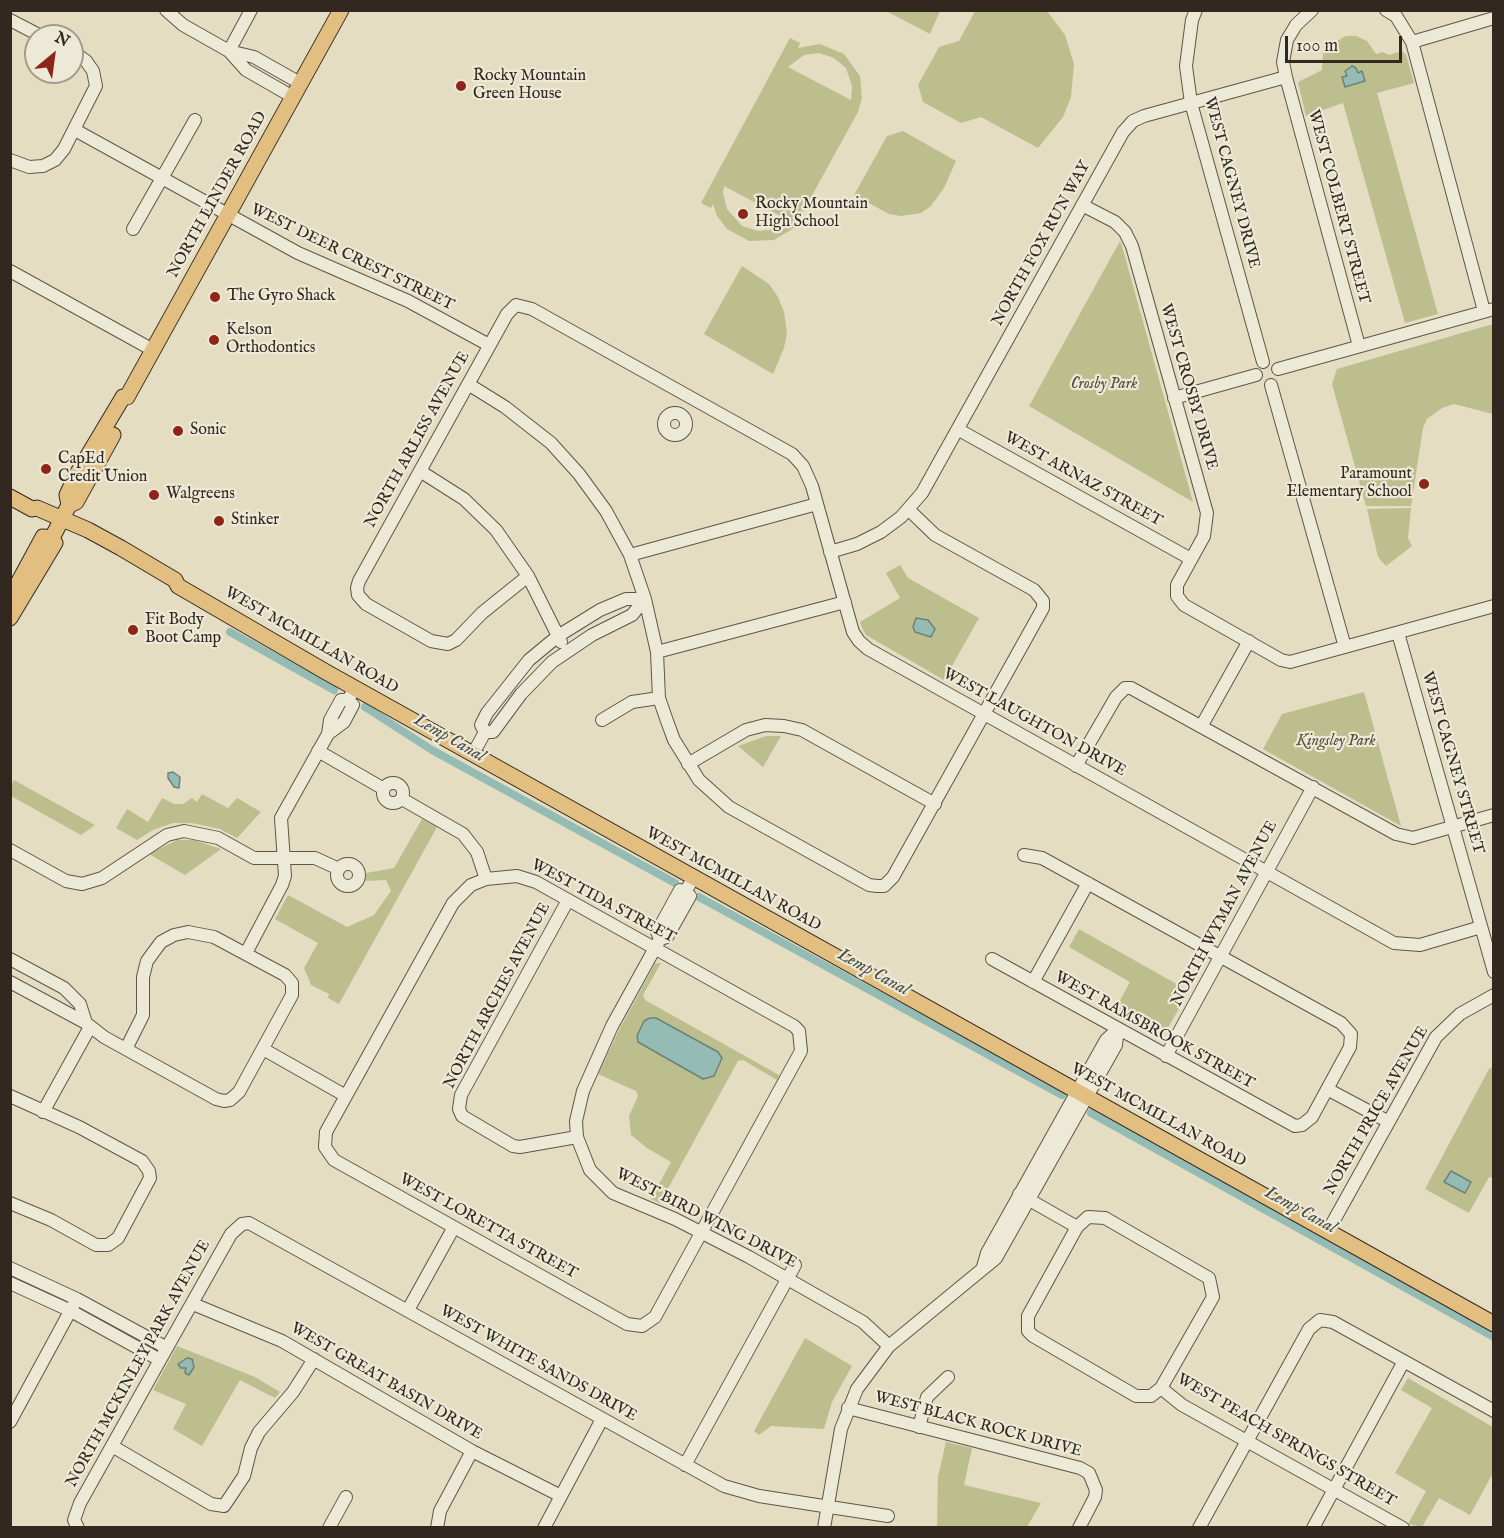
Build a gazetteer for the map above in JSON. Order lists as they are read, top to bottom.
{
  "streets": {
    "main road": ["NORTH LINDER ROAD", "WEST MCMILLAN ROAD"],
    "street": [
      "WEST CAGNEY DRIVE",
      "WEST COLBERT STREET",
      "NORTH FOX RUN WAY",
      "WEST DEER CREST STREET",
      "WEST CROSBY DRIVE",
      "NORTH ARLISS AVENUE",
      "WEST ARNAZ STREET",
      "WEST LAUGHTON DRIVE",
      "WEST CAGNEY STREET",
      "WEST TIDA STREET",
      "NORTH WYMAN AVENUE",
      "NORTH ARCHES AVENUE",
      "WEST RAMSBROOK STREET",
      "NORTH PRICE AVENUE",
      "WEST BIRD WING DRIVE",
      "WEST LORETTA STREET",
      "NORTH MCKINLEY PARK AVENUE",
      "WEST WHITE SANDS DRIVE",
      "WEST GREAT BASIN DRIVE",
      "WEST BLACK ROCK DRIVE",
      "WEST PEACH SPRINGS STREET"
    ]
  },
  "crossings": [
    ["WEST CAGNEY DRIVE", "NORTH FOX RUN WAY"],
    ["NORTH LINDER ROAD", "WEST DEER CREST STREET"],
    ["NORTH LINDER ROAD", "WEST MCMILLAN ROAD"],
    ["WEST COLBERT STREET", "NORTH FOX RUN WAY"],
    ["NORTH FOX RUN WAY", "WEST CROSBY DRIVE"],
    ["NORTH FOX RUN WAY", "WEST ARNAZ STREET"],
    ["NORTH FOX RUN WAY", "WEST LAUGHTON DRIVE"],
    ["WEST DEER CREST STREET", "NORTH ARLISS AVENUE"],
    ["WEST CROSBY DRIVE", "WEST ARNAZ STREET"],
    ["NORTH ARLISS AVENUE", "WEST LAUGHTON DRIVE"],
    ["WEST MCMILLAN ROAD", "NORTH PRICE AVENUE"],
    ["WEST LAUGHTON DRIVE", "WEST CAGNEY STREET"],
    ["WEST LAUGHTON DRIVE", "NORTH WYMAN AVENUE"],
    ["WEST TIDA STREET", "NORTH ARCHES AVENUE"],
    ["WEST TIDA STREET", "WEST BIRD WING DRIVE"],
    ["WEST TIDA STREET", "WEST LORETTA STREET"],
    ["NORTH WYMAN AVENUE", "WEST RAMSBROOK STREET"],
    ["NORTH ARCHES AVENUE", "WEST BIRD WING DRIVE"],
    ["WEST BIRD WING DRIVE", "WEST LORETTA STREET"],
    ["NORTH MCKINLEY PARK AVENUE", "WEST WHITE SANDS DRIVE"],
    ["NORTH MCKINLEY PARK AVENUE", "WEST GREAT BASIN DRIVE"]
  ],
  "water": ["Lemp Canal"],
  "parks": ["Crosby Park", "Kingsley Park"],
  "places": [
    "Rocky Mountain Green House",
    "Rocky Mountain High School",
    "The Gyro Shack",
    "Kelson Orthodontics",
    "Sonic",
    "CapEd Credit Union",
    "Paramount Elementary School",
    "Walgreens",
    "Stinker",
    "Fit Body Boot Camp"
  ],
  "scale_bar": "100 m",
  "north": "top right"
}
